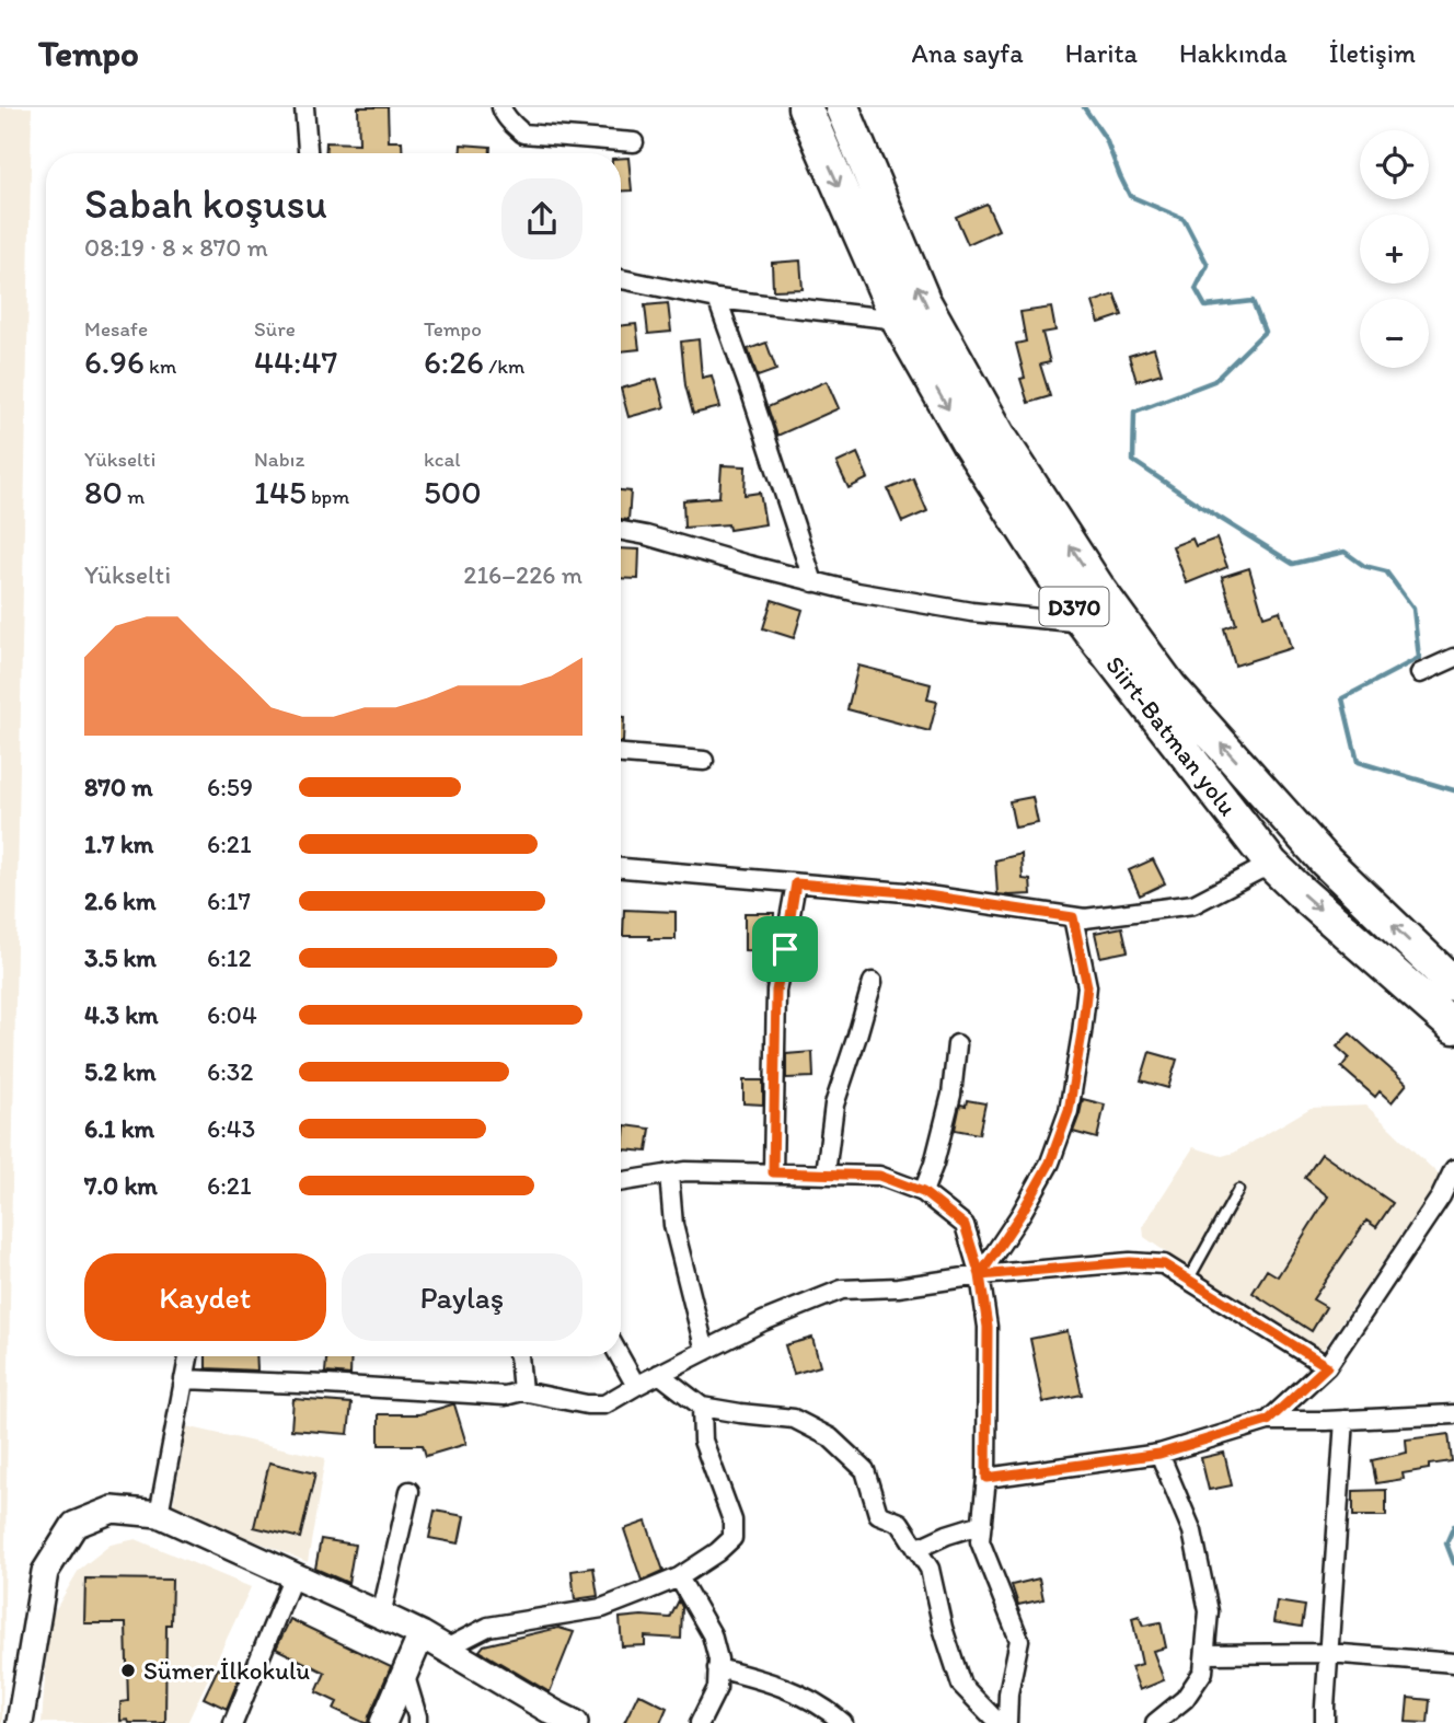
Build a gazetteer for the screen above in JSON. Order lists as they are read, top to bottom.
{
  "streets": {
    "highway": ["D370", "Siirt-Batman yolu"]
  },
  "places": ["Sümer İlkokulu"],
  "page": {
    "header": "Tempo",
    "nav": [
      "Ana sayfa",
      "Harita",
      "Hakkında",
      "İletişim"
    ],
    "map_buttons": ["+", "−"],
    "heading": ["Sabah koşusu", "08:19 · 8 × 870 m"],
    "stats": [
      ["Mesafe", "6.96 km"],
      ["Süre", "44:47"],
      ["Tempo", "6:26 /km"],
      ["Yükselti", "80 m"],
      ["Nabız", "145 bpm"],
      ["kcal", "500"]
    ],
    "chart": ["Yükselti", "216–226 m"],
    "list": [
      {
        "name": "870 m",
        "note": "6:59"
      },
      {
        "name": "1.7 km",
        "note": "6:21"
      },
      {
        "name": "2.6 km",
        "note": "6:17"
      },
      {
        "name": "3.5 km",
        "note": "6:12"
      },
      {
        "name": "4.3 km",
        "note": "6:04"
      },
      {
        "name": "5.2 km",
        "note": "6:32"
      },
      {
        "name": "6.1 km",
        "note": "6:43"
      },
      {
        "name": "7.0 km",
        "note": "6:21"
      }
    ],
    "buttons": ["Kaydet", "Paylaş"]
  }
}
